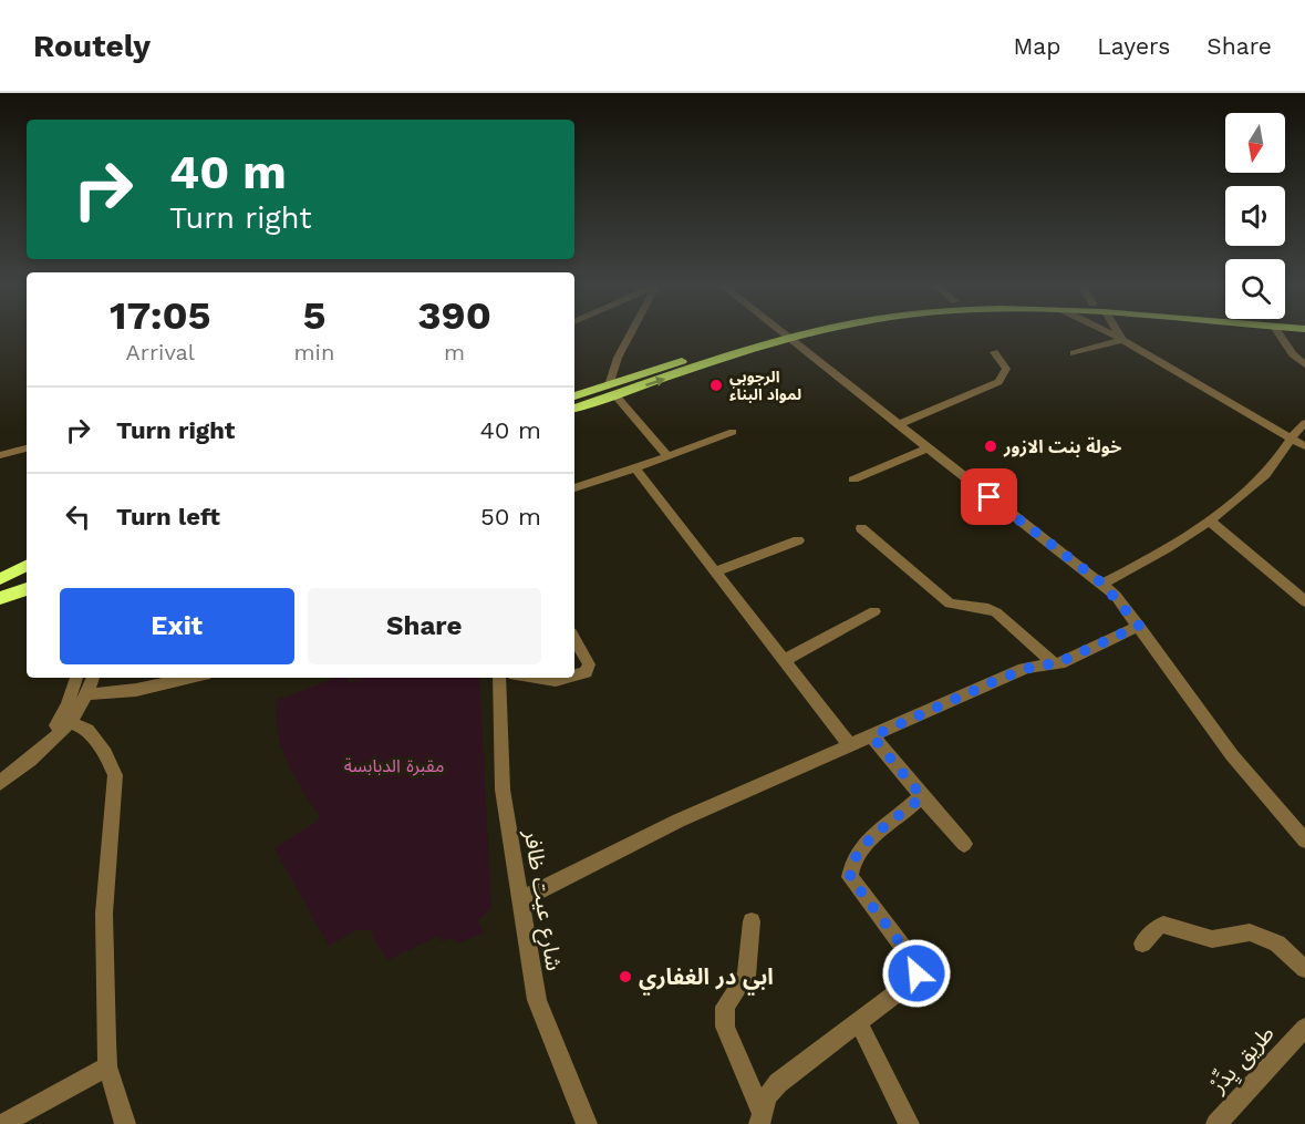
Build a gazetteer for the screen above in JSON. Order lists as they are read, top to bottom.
{
  "streets": {
    "street": ["شارع عيت ظافر", "طريق يِدِّرْ"]
  },
  "parks": ["مقبرة الدبابسة"],
  "places": ["الرجوبي لمواد البناء", "خولة بنت الازور", "ابي در الغفاري"],
  "north": "bottom",
  "page": {
    "header": "Routely",
    "nav": ["Map", "Layers", "Share"],
    "turn": ["40 m", "Turn right"],
    "eta": [
      "17:05",
      "Arrival",
      "5",
      "min",
      "390",
      "m"
    ],
    "list": [
      {
        "name": "Turn right",
        "value": "40 m"
      },
      {
        "name": "Turn left",
        "value": "50 m"
      }
    ],
    "buttons": ["Exit", "Share"]
  }
}
